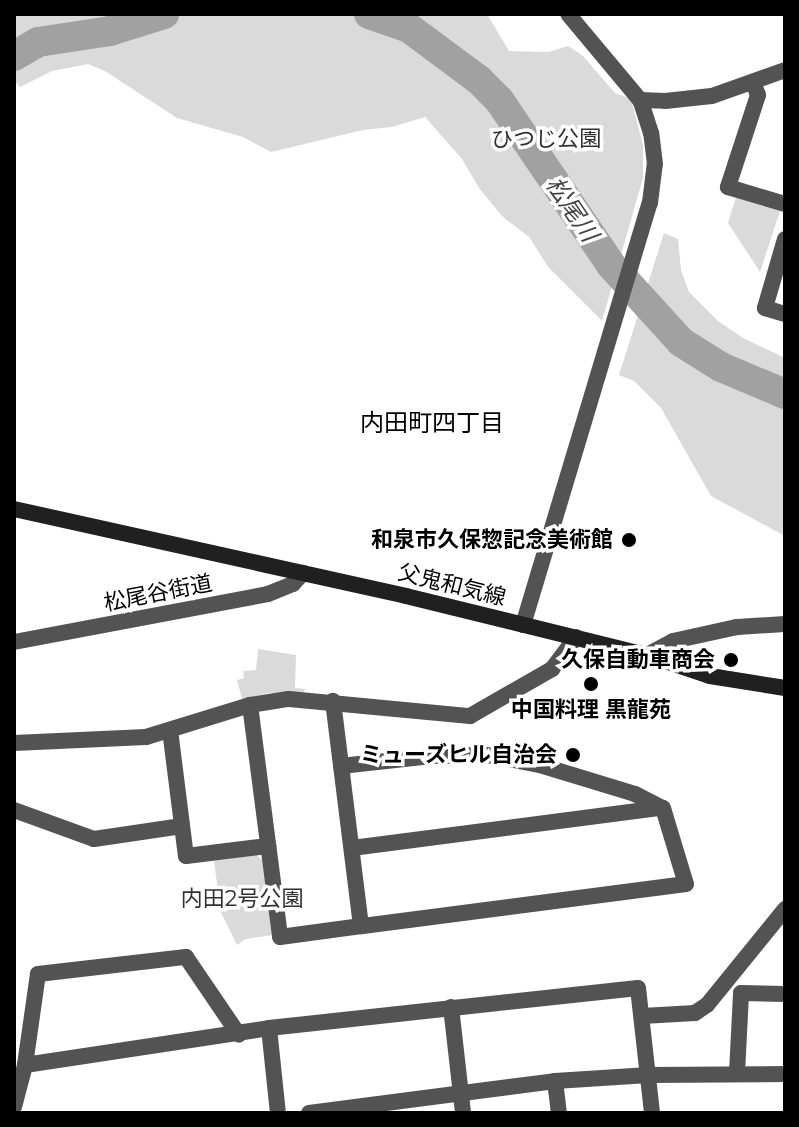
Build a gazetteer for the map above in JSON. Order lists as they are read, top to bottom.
{
  "streets": {
    "main road": ["父鬼和気線"],
    "street": ["松尾谷街道"]
  },
  "crossings": [
    ["父鬼和気線", "松尾谷街道"]
  ],
  "districts": ["内田町四丁目"],
  "water": ["松尾川"],
  "parks": ["ひつじ公園", "内田2号公園"],
  "places": [
    "和泉市久保惣記念美術館",
    "久保自動車商会",
    "中国料理 黒龍苑",
    "ミューズヒル自治会"
  ]
}
